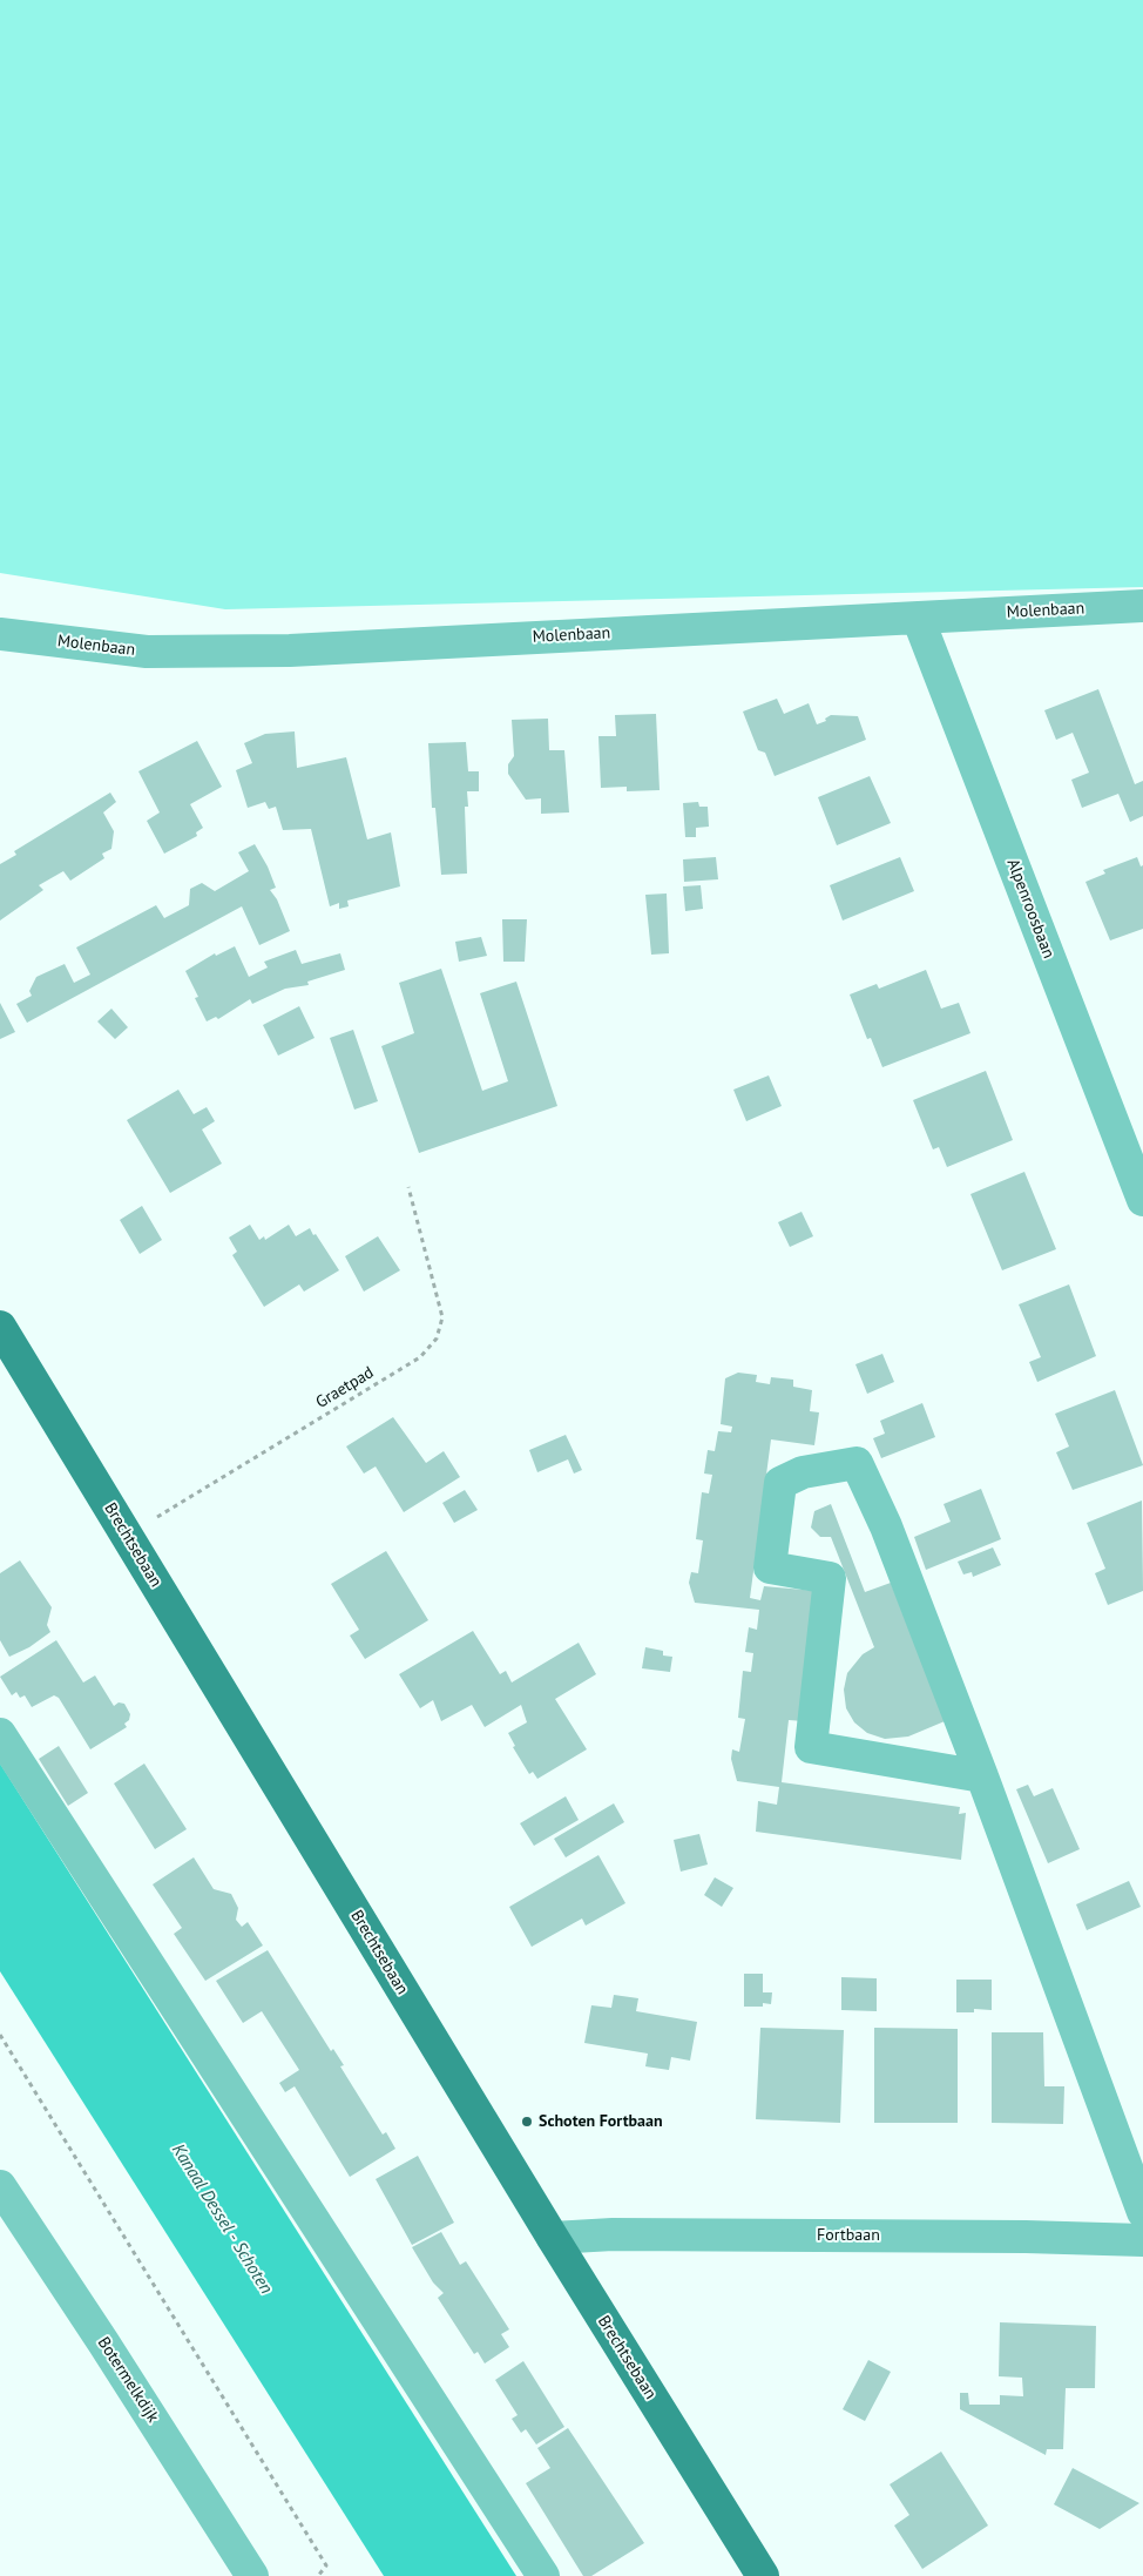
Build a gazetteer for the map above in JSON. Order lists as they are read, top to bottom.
{
  "streets": {
    "main road": ["Brechtsebaan"],
    "street": [
      "Molenbaan",
      "Alpenroosbaan",
      "Fortbaan",
      "Botermelkdijk"
    ],
    "path": ["Graetpad"]
  },
  "crossings": [
    ["Molenbaan", "Alpenroosbaan"],
    ["Graetpad", "Brechtsebaan"],
    ["Brechtsebaan", "Fortbaan"]
  ],
  "water": ["Kanaal Dessel - Schoten"],
  "places": ["Schoten Fortbaan"]
}
